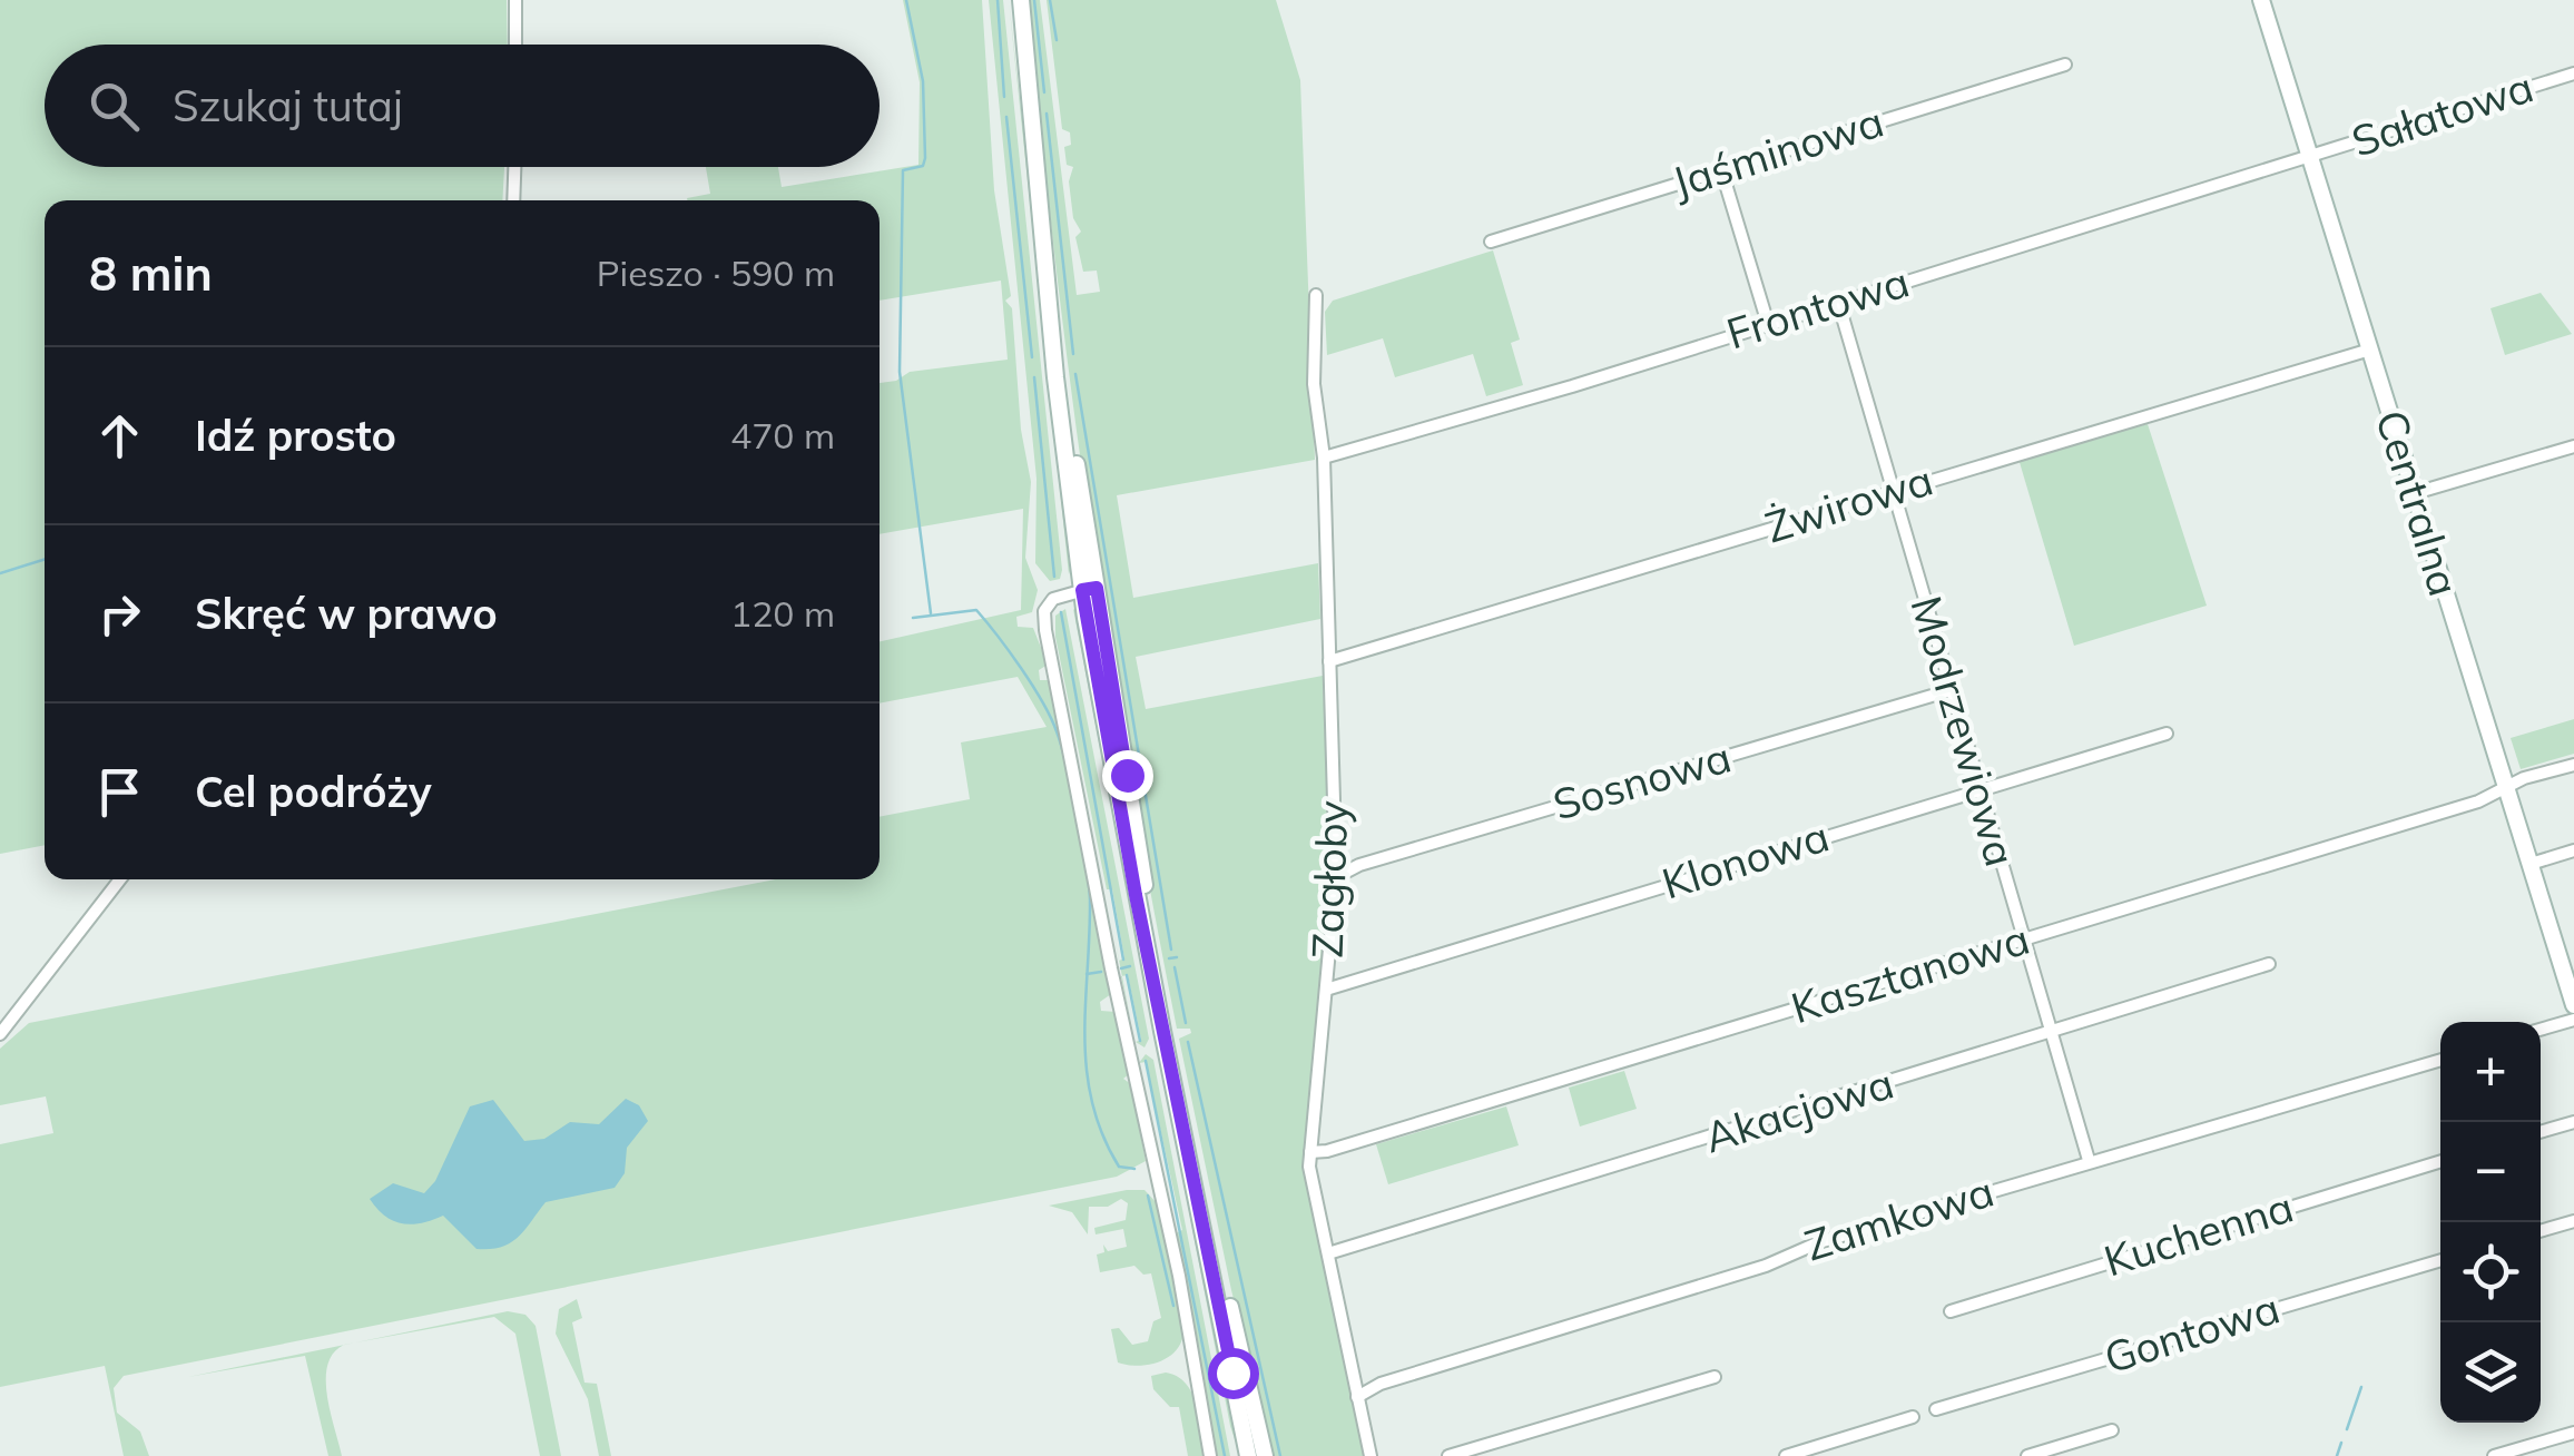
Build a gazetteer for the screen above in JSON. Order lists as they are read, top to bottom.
{
  "streets": {
    "main road": ["Centralna"],
    "street": [
      "Sałatowa",
      "Jaśminowa",
      "Frontowa",
      "Żwirowa",
      "Modrzewiowa",
      "Sosnowa",
      "Klonowa",
      "Zagłoby",
      "Kasztanowa",
      "Akacjowa",
      "Zamkowa",
      "Kuchenna",
      "Gontowa"
    ]
  },
  "crossings": [
    ["Sałatowa", "Frontowa"],
    ["Sałatowa", "Centralna"],
    ["Frontowa", "Centralna"],
    ["Frontowa", "Modrzewiowa"],
    ["Frontowa", "Zagłoby"],
    ["Centralna", "Żwirowa"],
    ["Centralna", "Kasztanowa"],
    ["Żwirowa", "Modrzewiowa"],
    ["Żwirowa", "Zagłoby"],
    ["Modrzewiowa", "Sosnowa"],
    ["Modrzewiowa", "Klonowa"],
    ["Modrzewiowa", "Kasztanowa"],
    ["Modrzewiowa", "Akacjowa"],
    ["Modrzewiowa", "Zamkowa"],
    ["Sosnowa", "Zagłoby"],
    ["Klonowa", "Zagłoby"],
    ["Zagłoby", "Kasztanowa"],
    ["Zagłoby", "Akacjowa"],
    ["Zagłoby", "Zamkowa"]
  ],
  "page": {
    "search": "Szukaj tutaj",
    "heading": ["8 min", "Pieszo · 590 m"],
    "list": [
      ["Idź prosto", "470 m"],
      ["Skręć w prawo", "120 m"],
      "Cel podróży"
    ],
    "map_buttons": ["+", "−"]
  }
}
